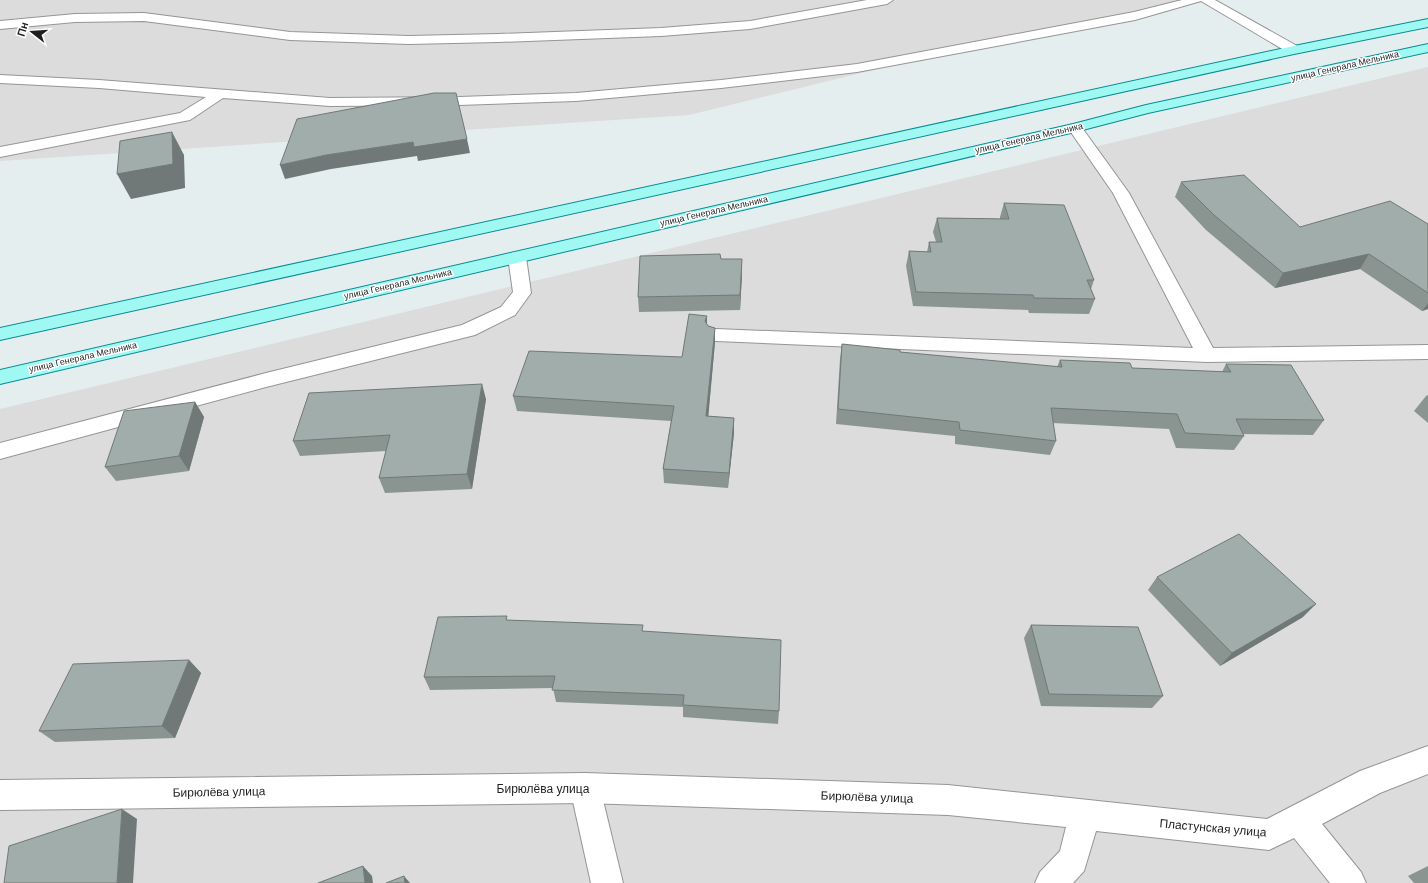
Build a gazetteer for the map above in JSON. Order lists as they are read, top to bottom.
{
  "streets": {
    "main road": ["улица Генерала Мельника"],
    "street": ["Бирюлёва улица", "Пластунская улица"]
  },
  "crossings": [
    ["Бирюлёва улица", "Пластунская улица"]
  ],
  "north": "left"
}
